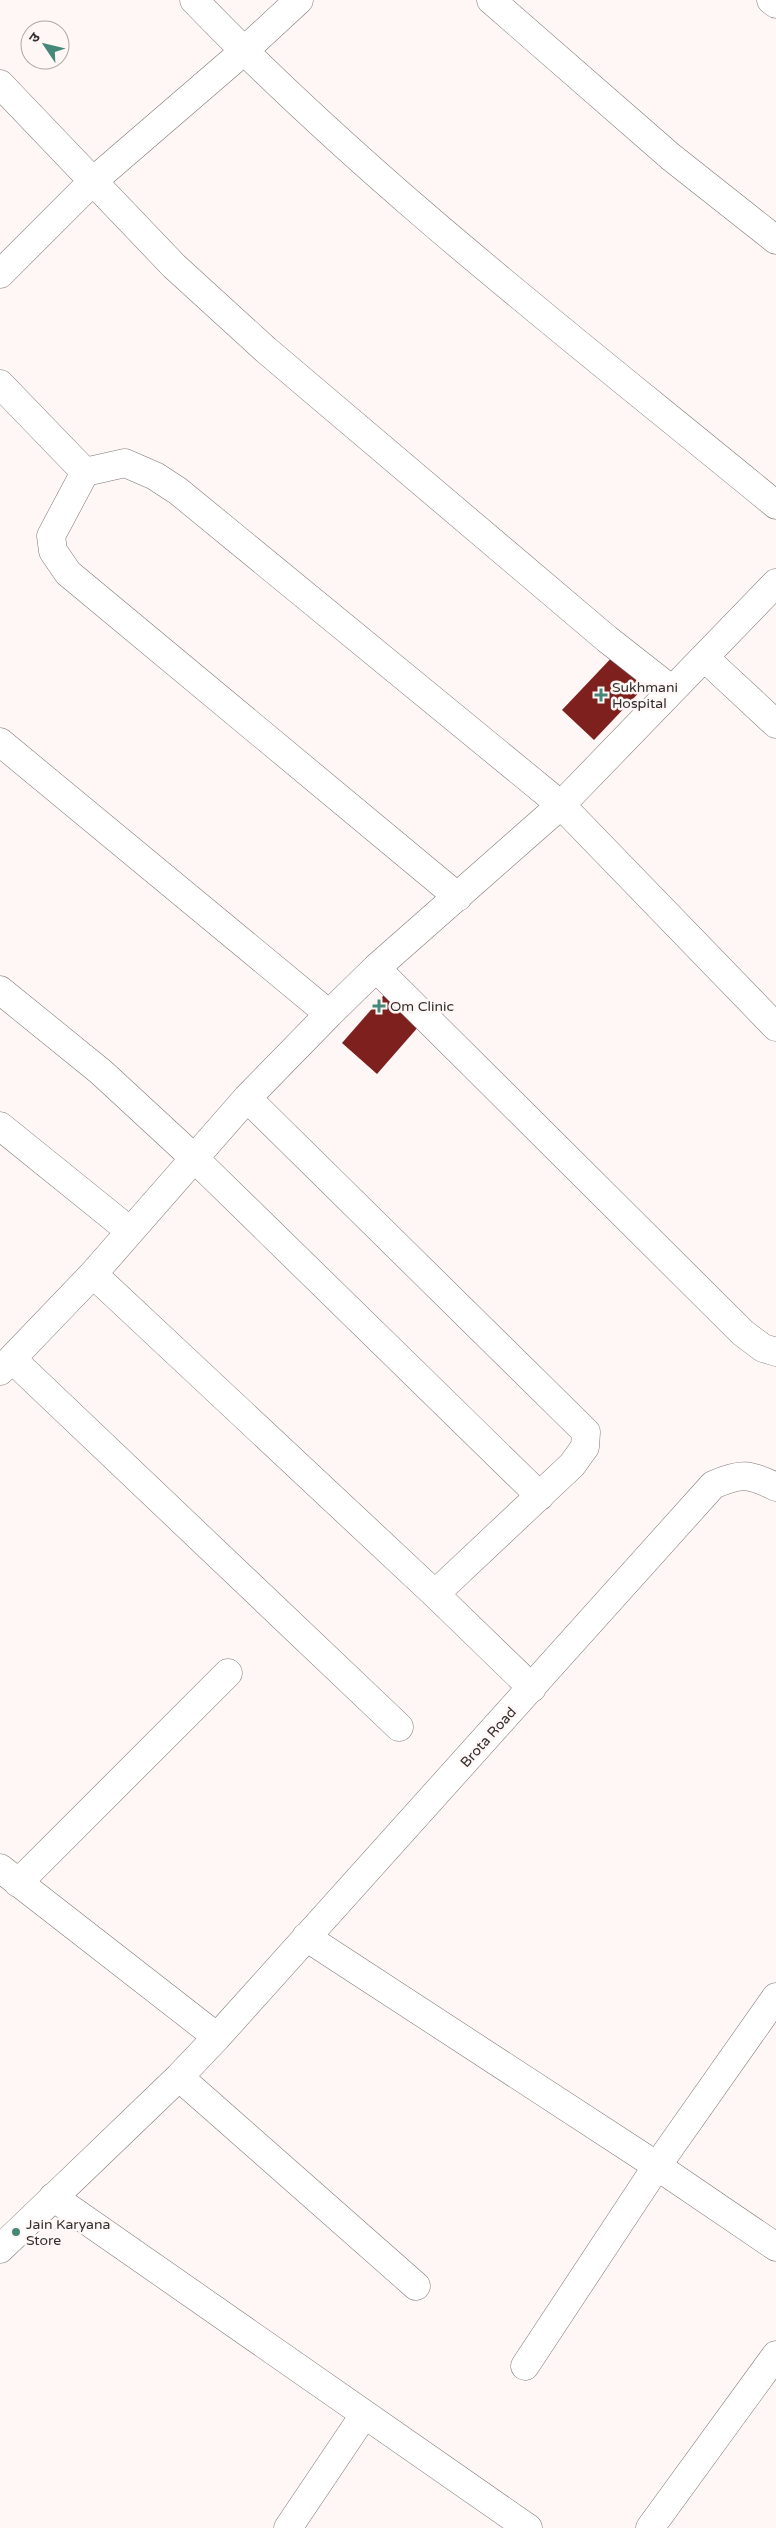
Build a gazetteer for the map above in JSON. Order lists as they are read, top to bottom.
{
  "streets": {
    "street": ["Brota Road"]
  },
  "places": {
    "health": ["Sukhmani Hospital", "Om Clinic"],
    "other": ["Jain Karyana Store"]
  },
  "north": "top left"
}
